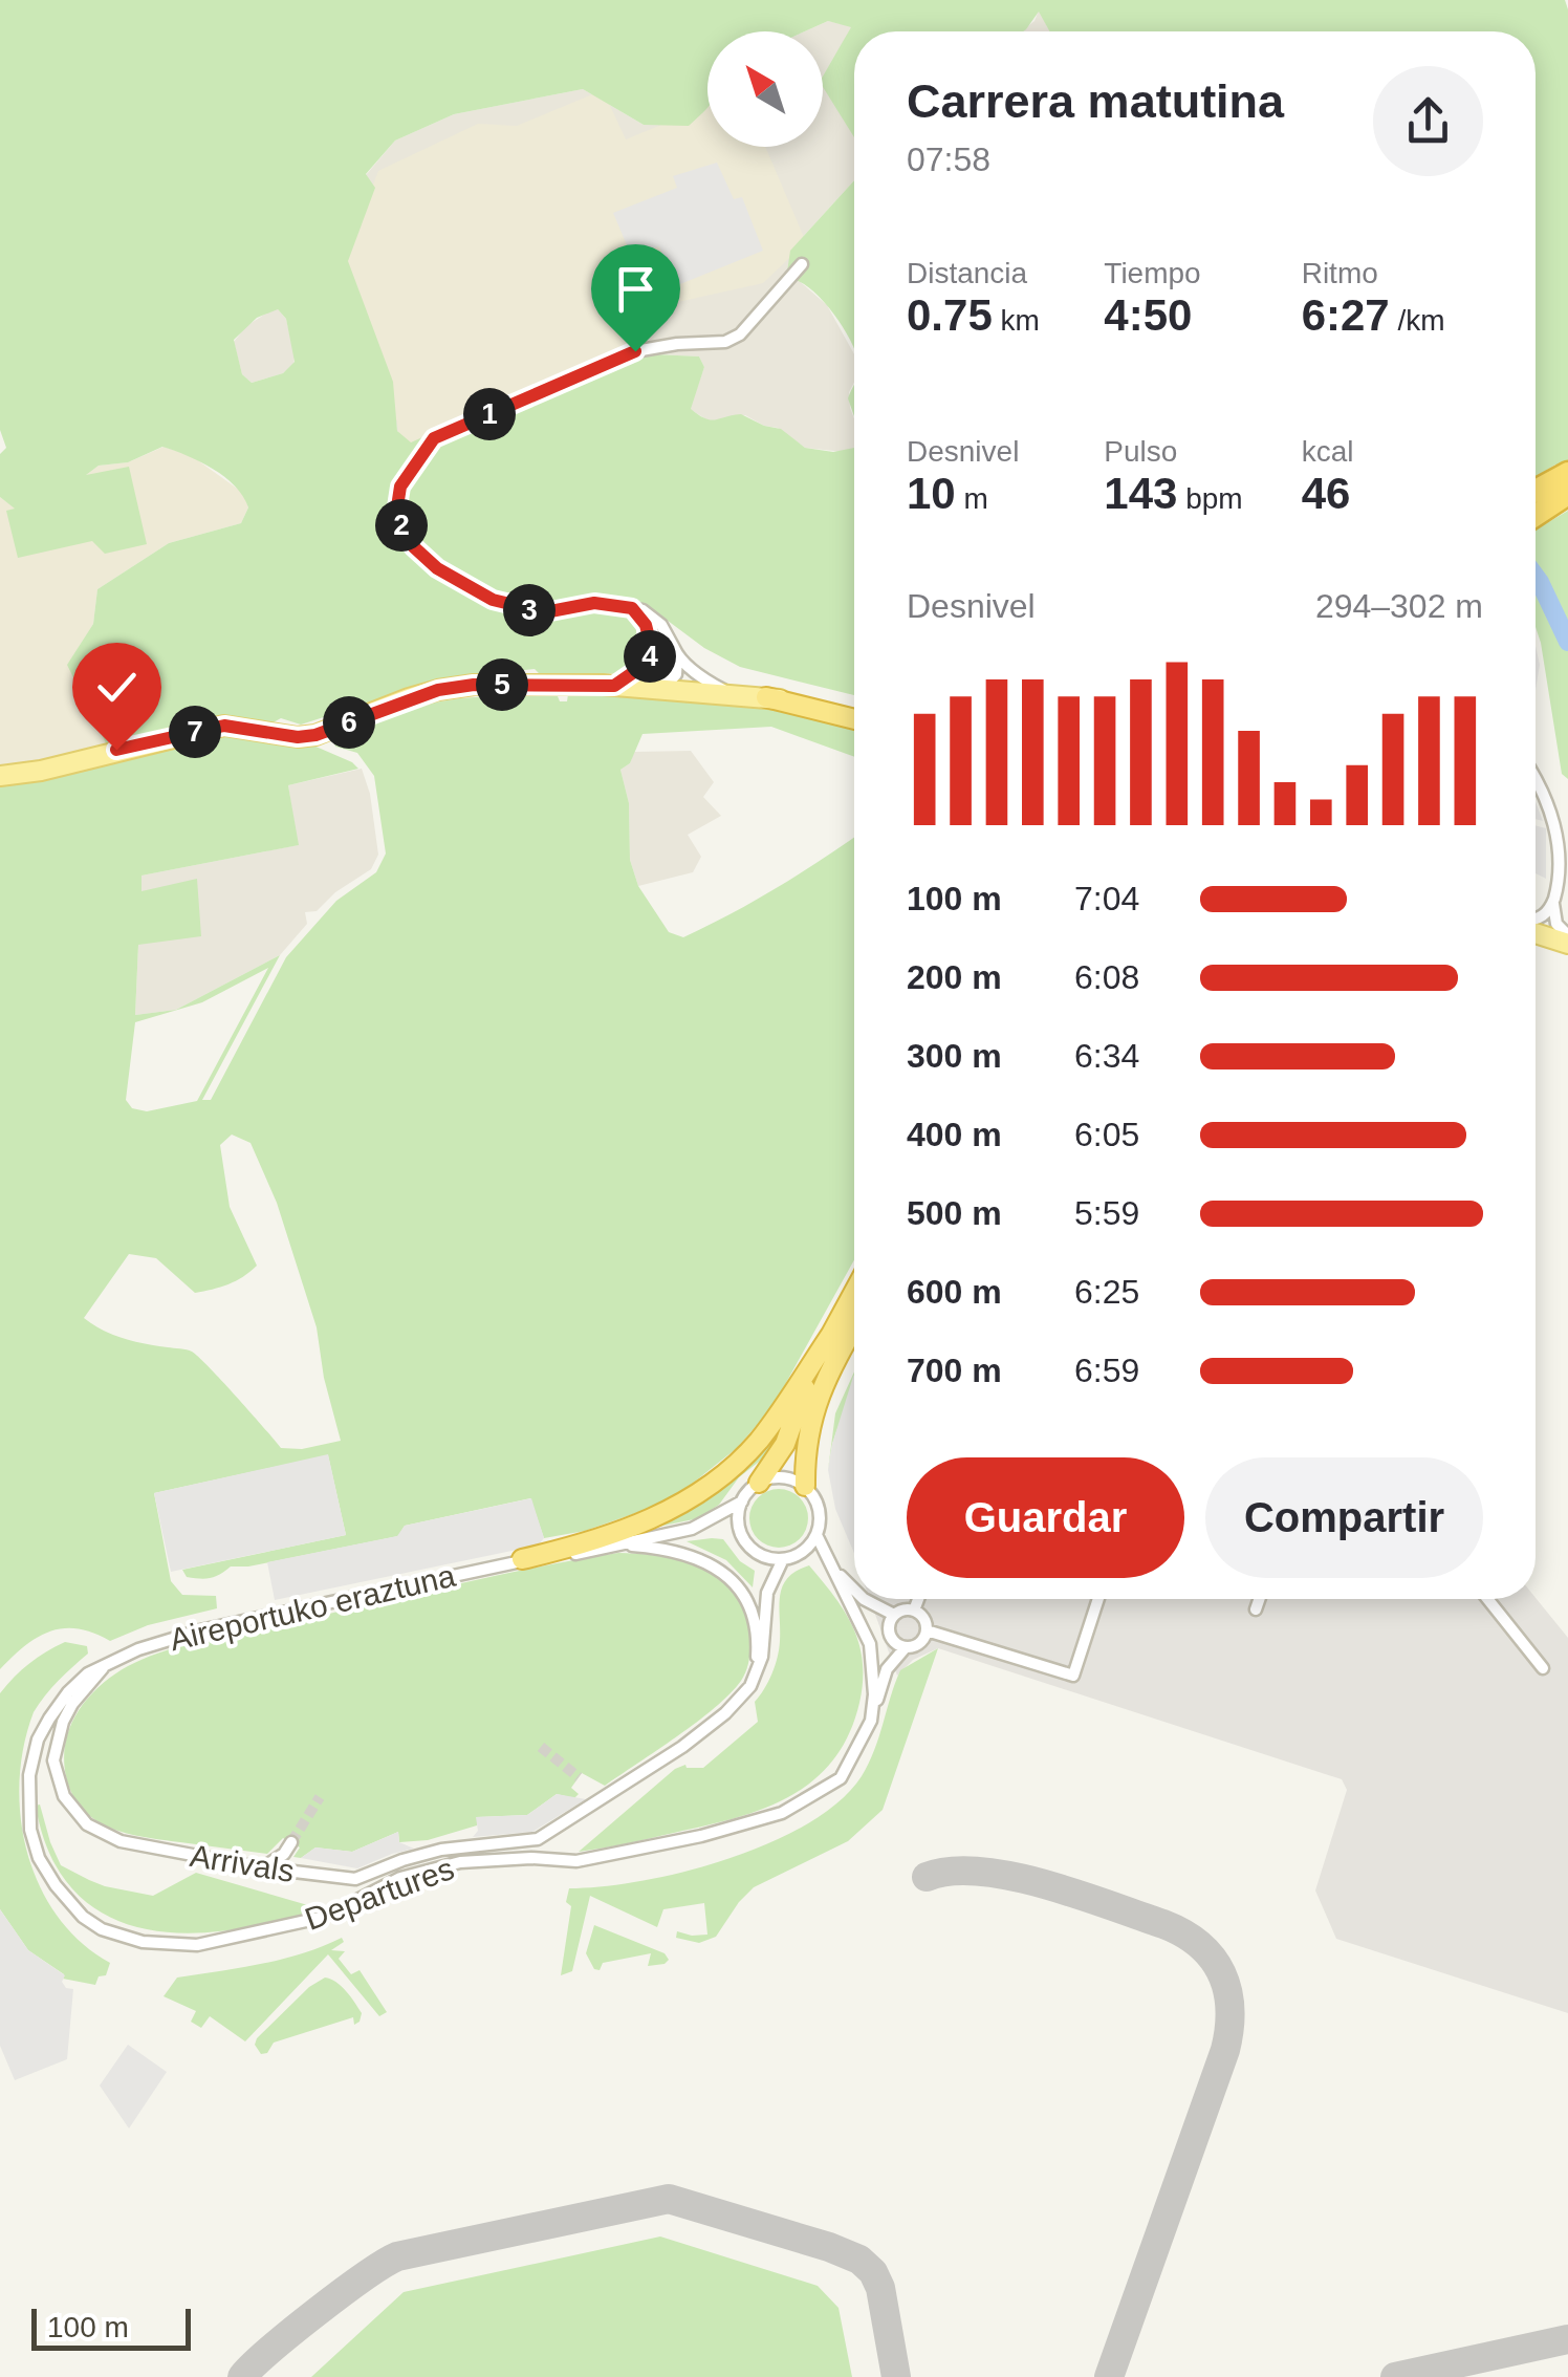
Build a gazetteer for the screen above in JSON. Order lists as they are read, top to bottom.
{
  "streets": {
    "street": ["Aireportuko eraztuna", "Arrivals", "Departures"]
  },
  "crossings": [
    ["Aireportuko eraztuna", "Arrivals"],
    ["Aireportuko eraztuna", "Departures"],
    ["Arrivals", "Departures"]
  ],
  "scale_bar": "100 m",
  "north": "top left",
  "page": {
    "heading": ["Carrera matutina", "07:58"],
    "stats": [
      ["Distancia", "0.75 km"],
      ["Tiempo", "4:50"],
      ["Ritmo", "6:27 /km"],
      ["Desnivel", "10 m"],
      ["Pulso", "143 bpm"],
      ["kcal", "46"]
    ],
    "pins": [
      "1",
      "2",
      "3",
      "4",
      "5",
      "6",
      "7"
    ],
    "chart": ["Desnivel", "294–302 m"],
    "list": [
      {
        "name": "100 m",
        "note": "7:04"
      },
      {
        "name": "200 m",
        "note": "6:08"
      },
      {
        "name": "300 m",
        "note": "6:34"
      },
      {
        "name": "400 m",
        "note": "6:05"
      },
      {
        "name": "500 m",
        "note": "5:59"
      },
      {
        "name": "600 m",
        "note": "6:25"
      },
      {
        "name": "700 m",
        "note": "6:59"
      }
    ],
    "buttons": ["Guardar", "Compartir"],
    "scale": "100 m"
  }
}
